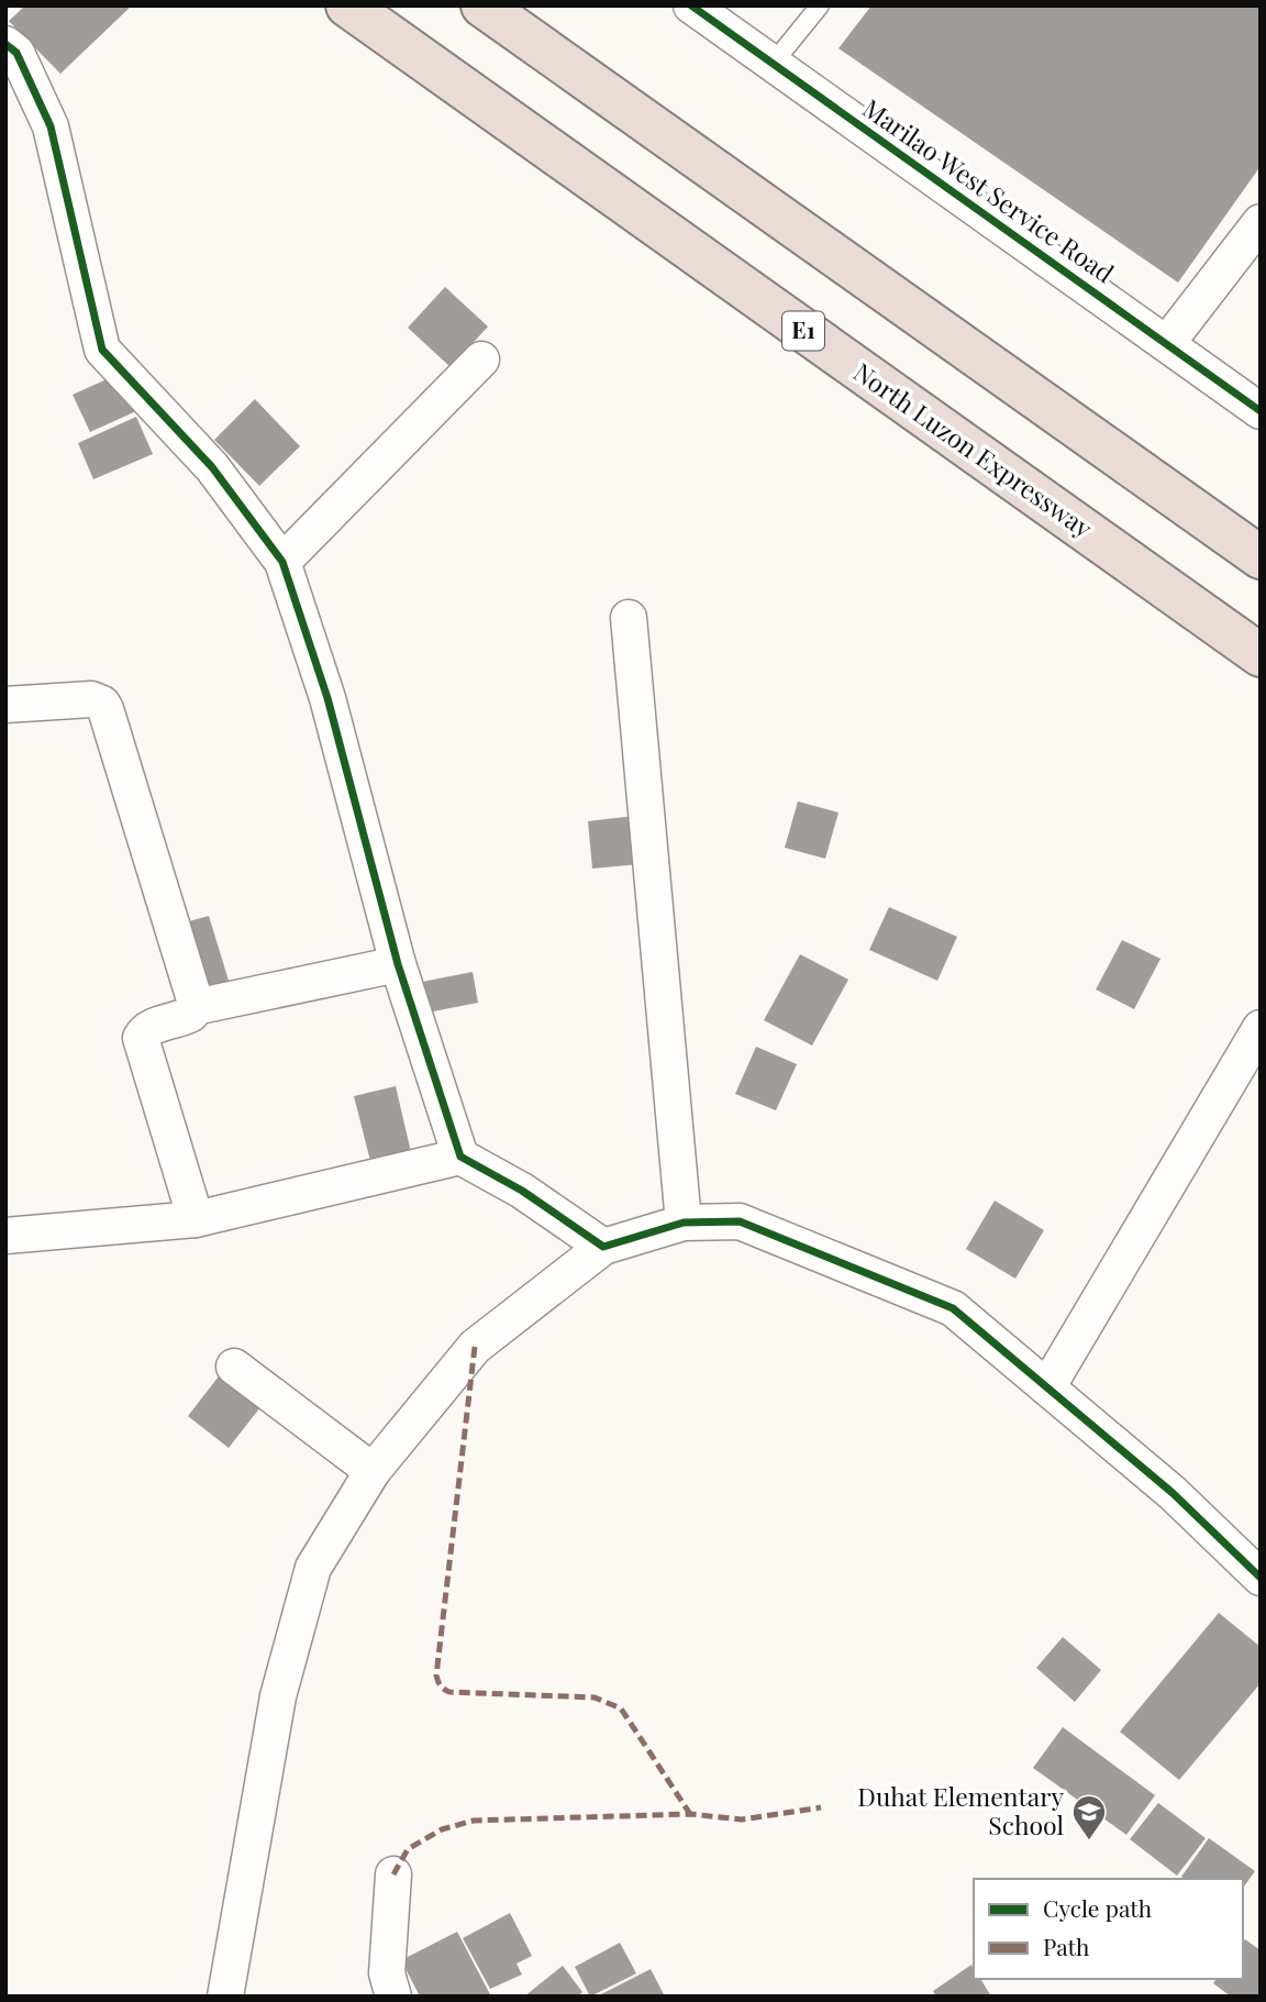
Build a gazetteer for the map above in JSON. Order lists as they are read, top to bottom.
{
  "streets": {
    "highway": ["E1", "North Luzon Expressway"],
    "street": ["Marilao West Service Road"]
  },
  "places": {
    "school or university": ["Duhat Elementary School"]
  },
  "legend": ["Cycle path", "Path"]
}
